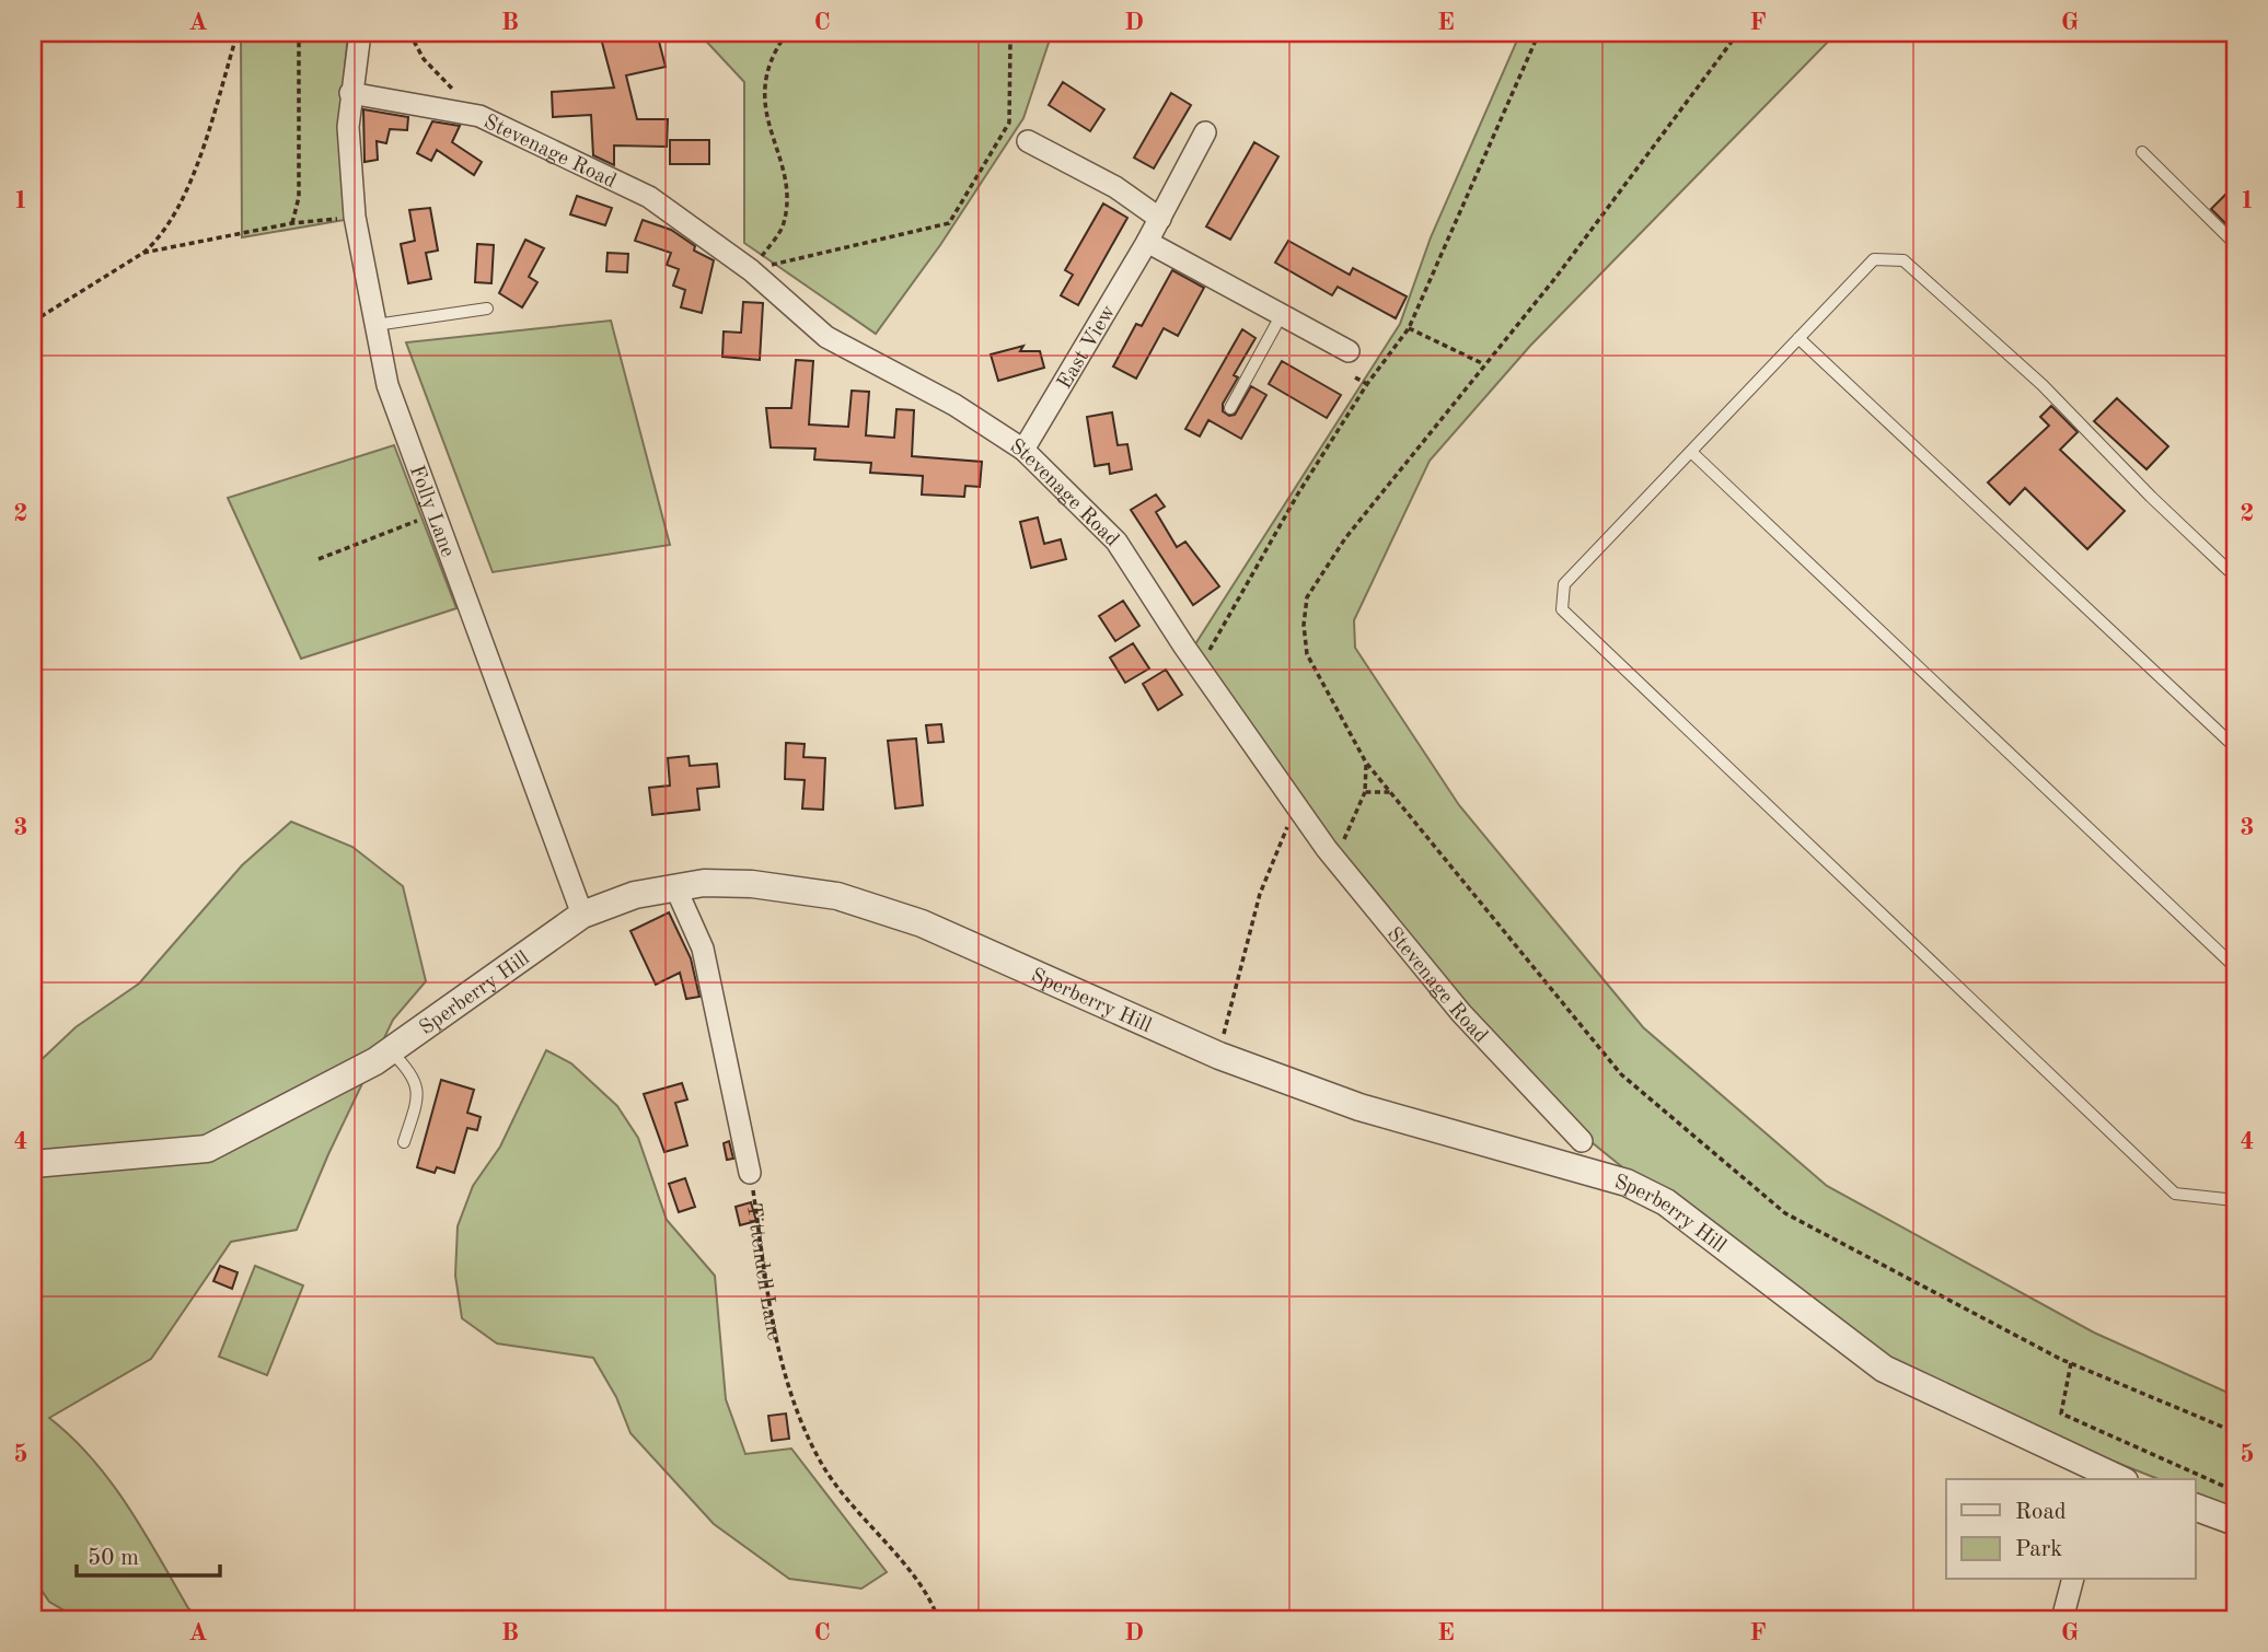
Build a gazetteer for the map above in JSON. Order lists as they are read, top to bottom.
{
  "streets": {
    "street": [
      "Stevenage Road",
      "East View",
      "Folly Lane",
      "Sperberry Hill"
    ],
    "path": ["Tittendell Lane"]
  },
  "crossings": [
    ["Stevenage Road", "East View"],
    ["Stevenage Road", "Folly Lane"],
    ["Folly Lane", "Sperberry Hill"]
  ],
  "legend": ["Road", "Park"],
  "scale_bar": "50 m",
  "grid": {
    "columns": [
      "A",
      "B",
      "C",
      "D",
      "E",
      "F",
      "G"
    ],
    "rows": [
      "1",
      "2",
      "3",
      "4",
      "5"
    ]
  }
}
